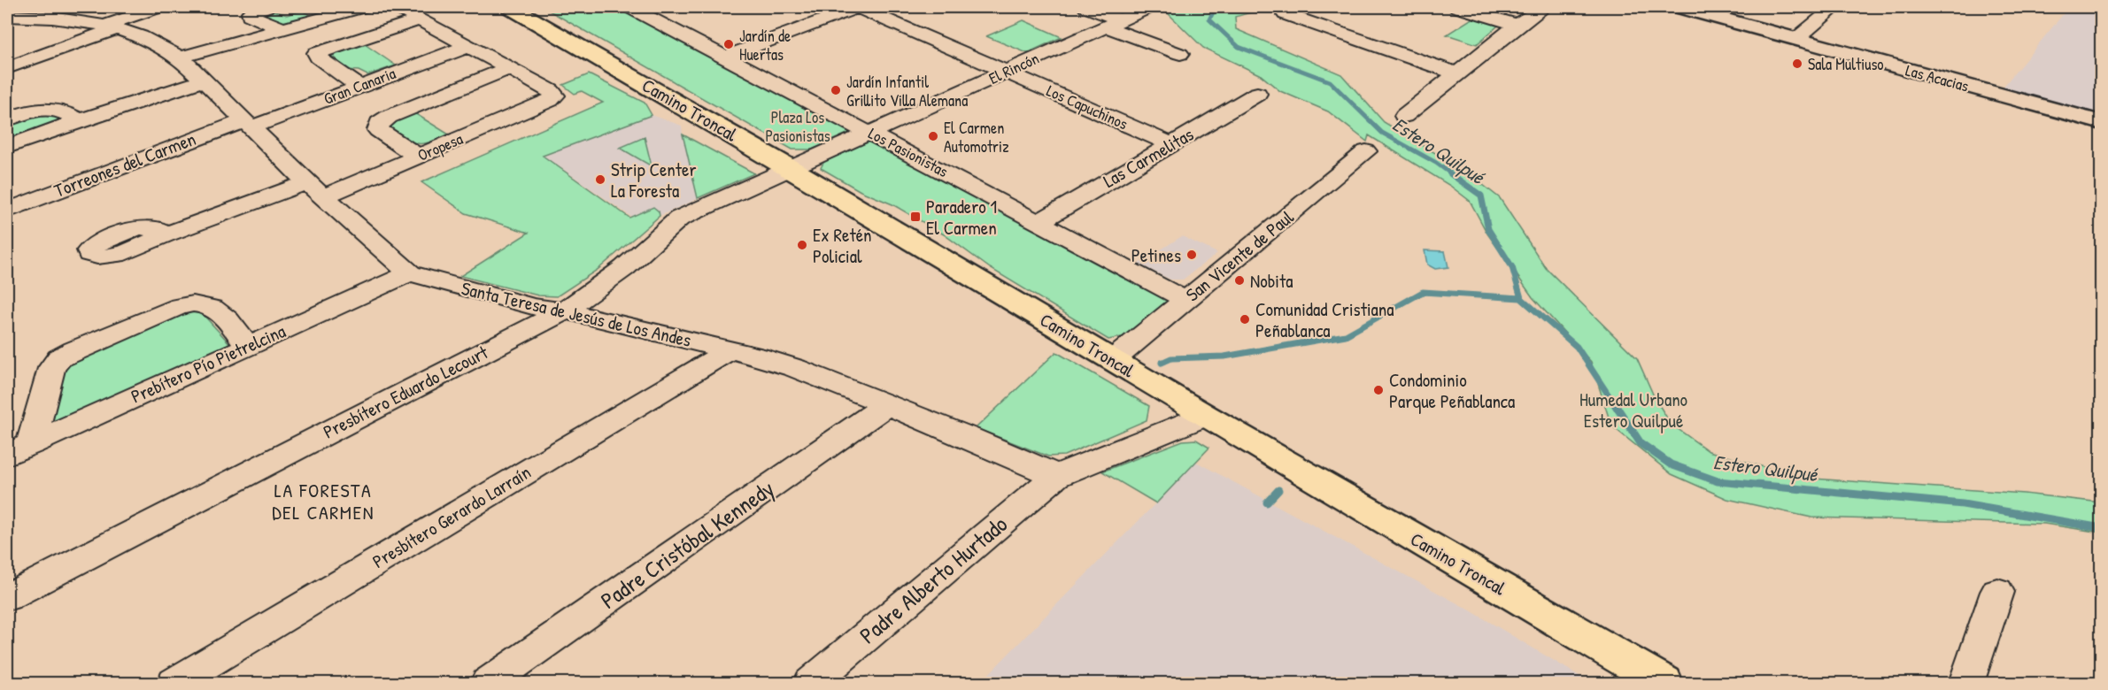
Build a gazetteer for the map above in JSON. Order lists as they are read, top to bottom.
{
  "streets": {
    "main road": ["Camino Troncal"],
    "street": [
      "El Rincón",
      "Las Acacias",
      "Gran Canaria",
      "Los Capuchinos",
      "Oropesa",
      "Los Pasionistas",
      "Las Carmelitas",
      "Torreones del Carmen",
      "San Vicente de Paul",
      "Santa Teresa de Jesús de Los Andes",
      "Prebítero Pío Pietrelcina",
      "Presbítero Eduardo Lecourt",
      "Presbítero Gerardo Larraín",
      "Padre Cristóbal Kennedy",
      "Padre Alberto Hurtado"
    ]
  },
  "crossings": [
    ["El Rincón", "Los Capuchinos"],
    ["El Rincón", "Camino Troncal"],
    ["El Rincón", "Los Pasionistas"],
    ["El Rincón", "Presbítero Eduardo Lecourt"],
    ["Gran Canaria", "Torreones del Carmen"],
    ["Gran Canaria", "Santa Teresa de Jesús de Los Andes"],
    ["Los Capuchinos", "Las Carmelitas"],
    ["Camino Troncal", "San Vicente de Paul"],
    ["Camino Troncal", "Presbítero Eduardo Lecourt"],
    ["Oropesa", "Santa Teresa de Jesús de Los Andes"],
    ["Los Pasionistas", "Las Carmelitas"],
    ["Los Pasionistas", "San Vicente de Paul"],
    ["Torreones del Carmen", "Santa Teresa de Jesús de Los Andes"],
    ["Santa Teresa de Jesús de Los Andes", "Prebítero Pío Pietrelcina"],
    ["Santa Teresa de Jesús de Los Andes", "Presbítero Eduardo Lecourt"],
    ["Santa Teresa de Jesús de Los Andes", "Presbítero Gerardo Larraín"],
    ["Santa Teresa de Jesús de Los Andes", "Padre Cristóbal Kennedy"],
    ["Santa Teresa de Jesús de Los Andes", "Padre Alberto Hurtado"]
  ],
  "districts": ["LA FORESTA DEL CARMEN"],
  "water": ["Estero Quilpué"],
  "parks": ["Plaza Los Pasionistas", "Humedal Urbano Estero Quilpué"],
  "places": {
    "other": [
      "Jardín de Huertas",
      "Sala Multiuso",
      "Jardín Infantil Grillito Villa Alemana",
      "El Carmen Automotriz",
      "Strip Center La Foresta",
      "Ex Retén Policial",
      "Petines",
      "Nobita",
      "Comunidad Cristiana Peñablanca",
      "Condominio Parque Peñablanca"
    ],
    "transit": ["Paradero 1 El Carmen"]
  }
}
